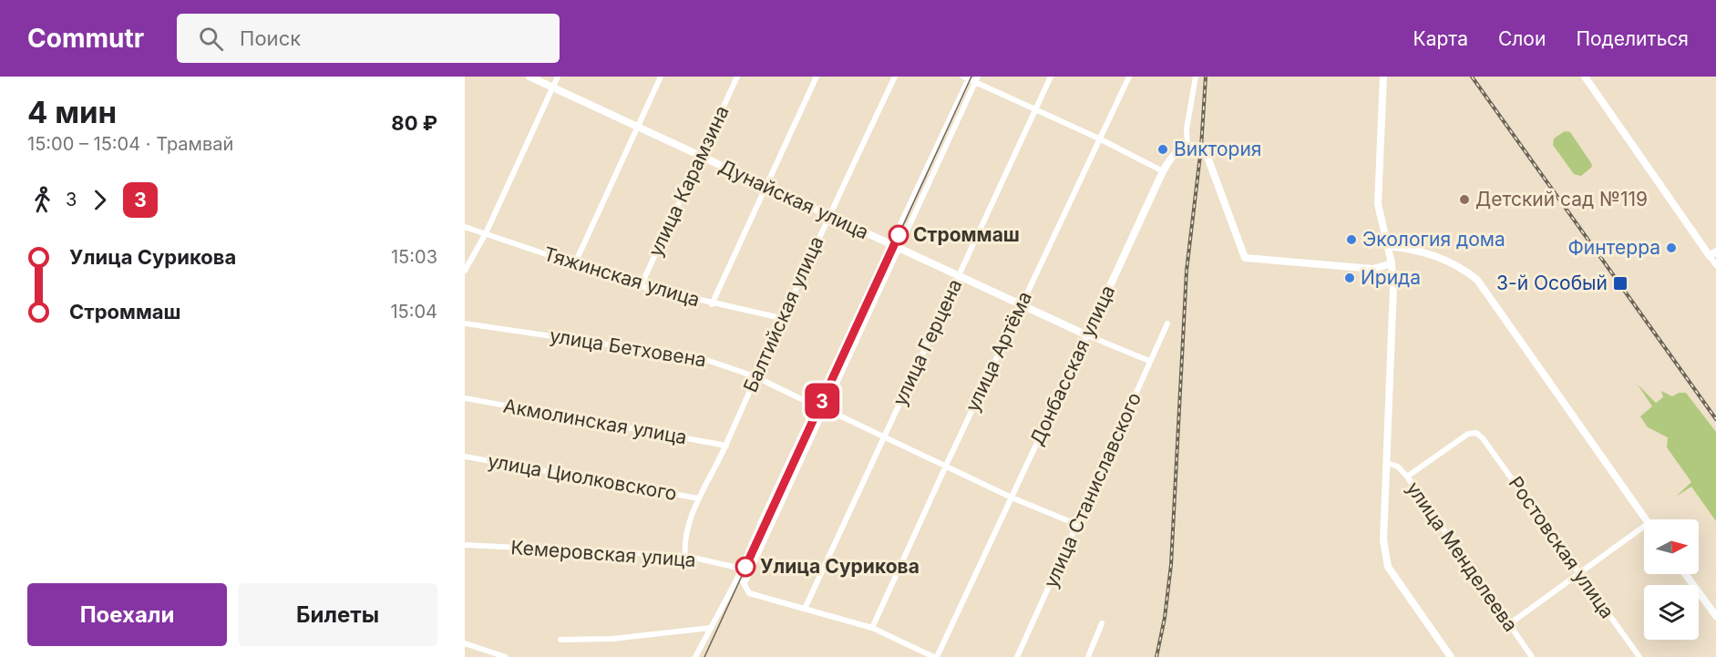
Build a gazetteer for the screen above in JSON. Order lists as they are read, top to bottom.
{
  "streets": {
    "street": [
      "улица Карамзина",
      "Дунайская улица",
      "Тяжинская улица",
      "Балтийская улица",
      "улица Герцена",
      "улица Бетховена",
      "улица Артёма",
      "Донбасская улица",
      "Акмолинская улица",
      "улица Циолковского",
      "улица Станиславского",
      "Ростовская улица",
      "Кемеровская улица",
      "улица Менделеева"
    ]
  },
  "crossings": [
    ["улица Карамзина", "Дунайская улица"],
    ["улица Карамзина", "Тяжинская улица"],
    ["Дунайская улица", "Балтийская улица"],
    ["Дунайская улица", "улица Герцена"],
    ["Дунайская улица", "улица Артёма"],
    ["Дунайская улица", "Донбасская улица"],
    ["Дунайская улица", "улица Станиславского"],
    ["Тяжинская улица", "Балтийская улица"],
    ["Балтийская улица", "улица Бетховена"],
    ["Балтийская улица", "Акмолинская улица"],
    ["Балтийская улица", "улица Циолковского"],
    ["Балтийская улица", "Кемеровская улица"],
    ["Ростовская улица", "улица Менделеева"]
  ],
  "places": {
    "other": [
      "Виктория",
      "Детский сад №119",
      "Строммаш",
      "Экология дома",
      "Финтерра",
      "Ирида",
      "Улица Сурикова"
    ],
    "transit": ["3-й Особый"]
  },
  "lines": ["tram line 3"],
  "north": "right",
  "page": {
    "header": "Commutr",
    "search": "Поиск",
    "nav": ["Карта", "Слои", "Поделиться"],
    "heading": ["4 мин", "15:00 – 15:04 · Трамвай", "80 ₽"],
    "on_map": "3",
    "legs": ["3", "3"],
    "list": [
      {
        "name": "Улица Сурикова",
        "value": "15:03"
      },
      {
        "name": "Строммаш",
        "value": "15:04"
      }
    ],
    "buttons": ["Поехали", "Билеты"]
  }
}
